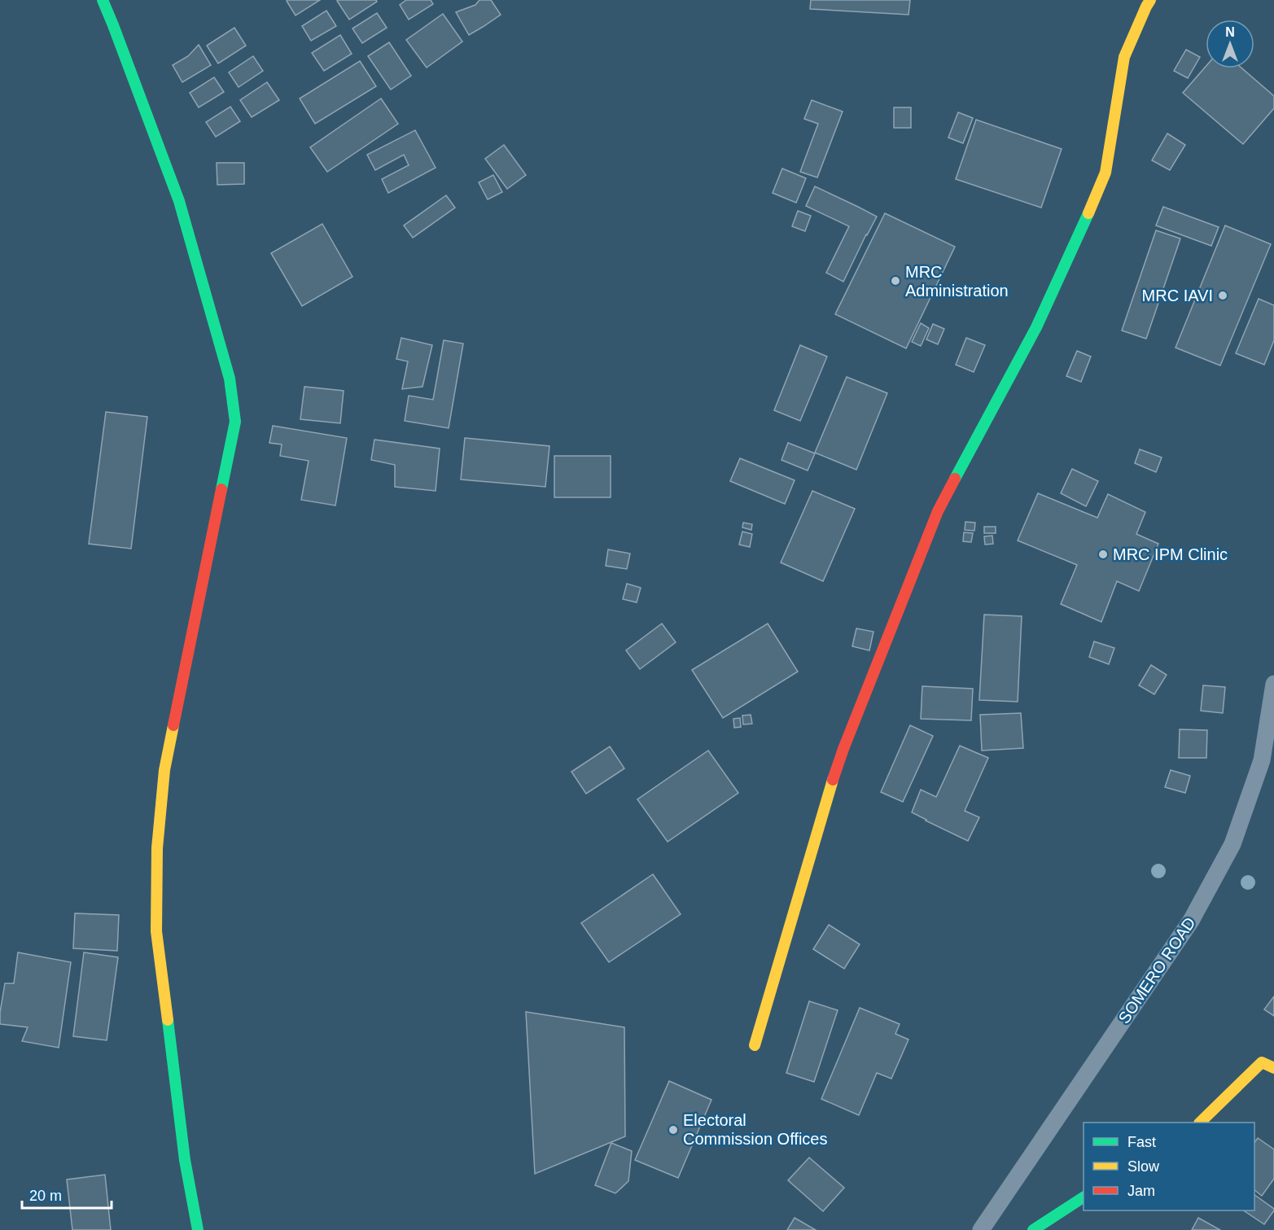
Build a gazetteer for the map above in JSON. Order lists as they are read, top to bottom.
{
  "streets": {
    "lane": ["SOMERO ROAD"]
  },
  "places": [
    "MRC Administration",
    "MRC IAVI",
    "MRC IPM Clinic",
    "Electoral Commission Offices"
  ],
  "legend": ["Fast", "Slow", "Jam"],
  "scale_bar": "20 m",
  "north": "top"
}
